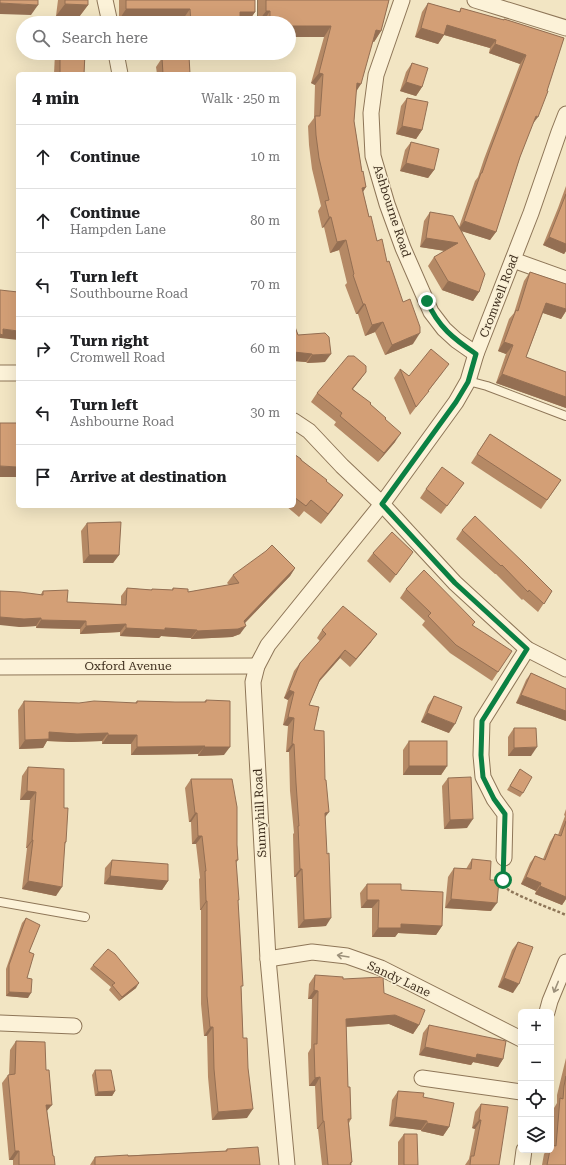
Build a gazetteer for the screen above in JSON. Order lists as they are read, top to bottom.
{
  "streets": {
    "street": [
      "Ashbourne Road",
      "Cromwell Road",
      "Oxford Avenue",
      "Sunnyhill Road",
      "Sandy Lane"
    ]
  },
  "crossings": [
    ["Ashbourne Road", "Cromwell Road"],
    ["Cromwell Road", "Sunnyhill Road"],
    ["Oxford Avenue", "Sunnyhill Road"],
    ["Sunnyhill Road", "Sandy Lane"]
  ],
  "one_way": ["Sandy Lane"],
  "page": {
    "search": "Search here",
    "heading": ["4 min", "Walk · 250 m"],
    "list": [
      ["Continue", "10 m"],
      ["Continue", "Hampden Lane", "80 m"],
      ["Turn left", "Southbourne Road", "70 m"],
      ["Turn right", "Cromwell Road", "60 m"],
      ["Turn left", "Ashbourne Road", "30 m"],
      "Arrive at destination"
    ],
    "map_buttons": ["+", "−"]
  }
}
